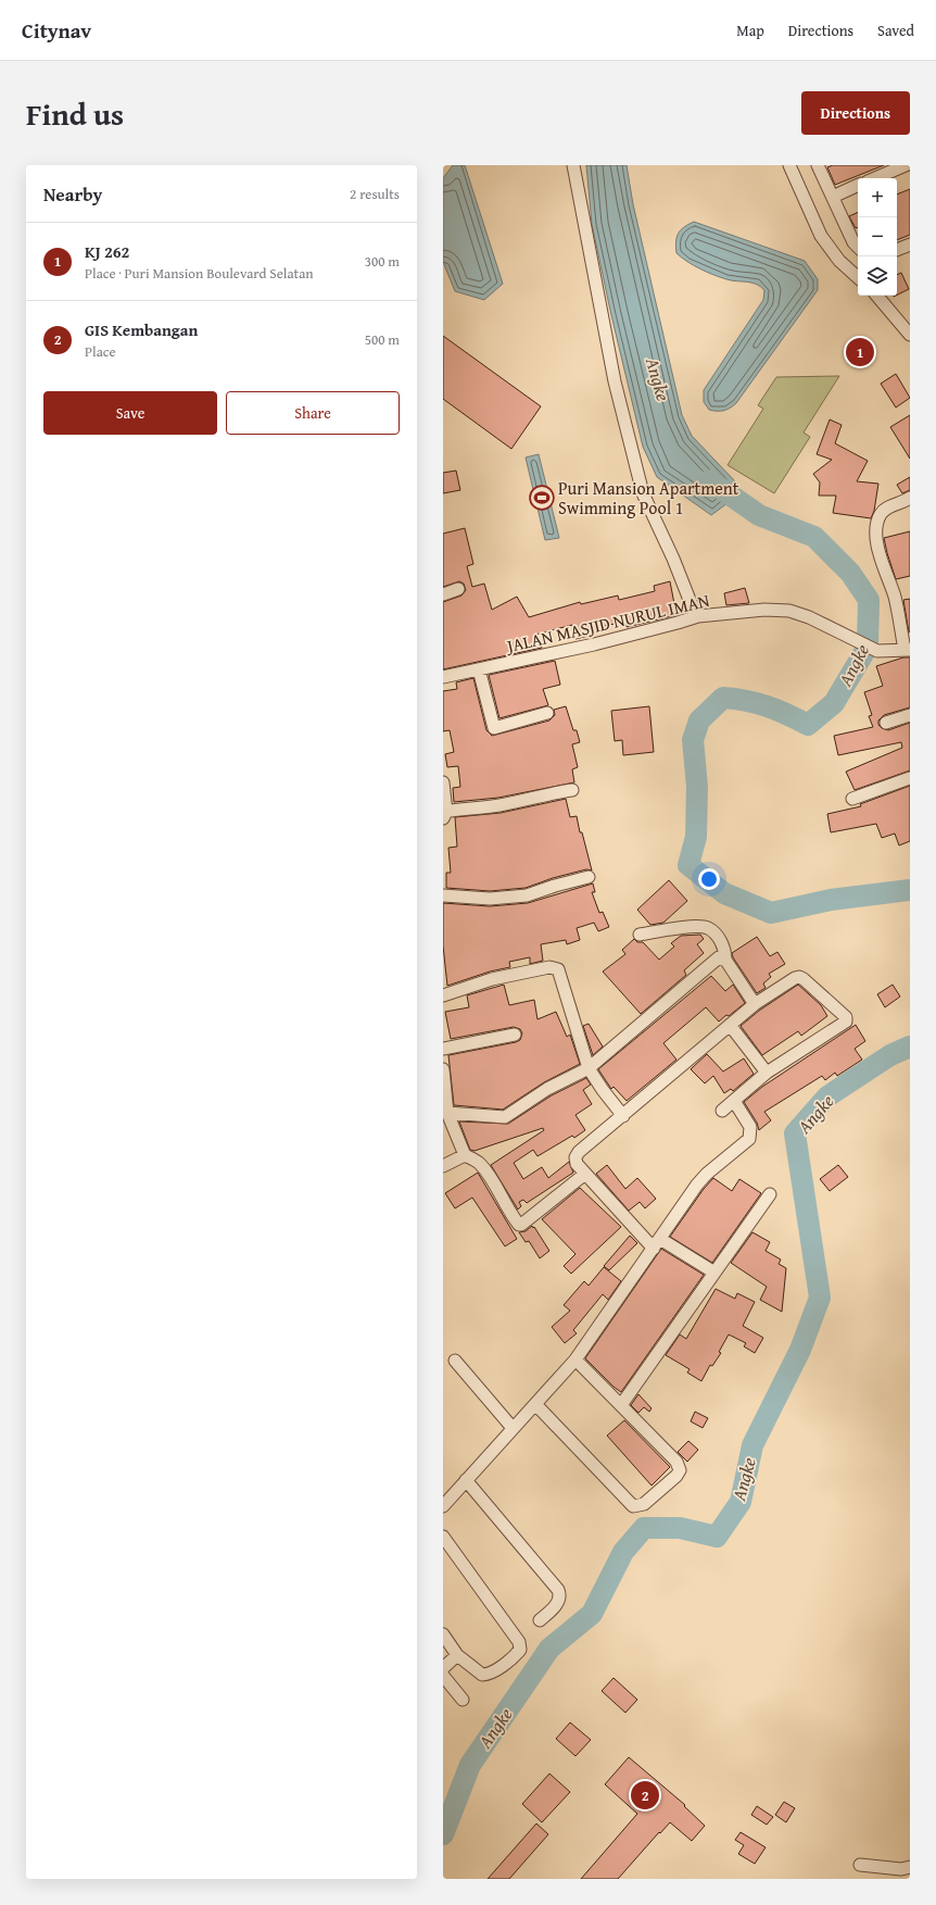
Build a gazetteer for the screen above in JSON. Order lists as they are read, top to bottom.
{
  "streets": {
    "street": ["JALAN MASJID NURUL IMAN"]
  },
  "water": ["Angke"],
  "places": {
    "sports": ["Puri Mansion Apartment Swimming Pool 1"]
  },
  "page": {
    "header": "Citynav",
    "nav": ["Map", "Directions", "Saved"],
    "title": "Find us",
    "buttons": [
      "Directions",
      ["Save", "Share"]
    ],
    "heading": ["Nearby", "2 results"],
    "map_buttons": ["+", "−"],
    "list": [
      {
        "mark": "1",
        "name": "KJ 262",
        "note": "Place · Puri Mansion Boulevard Selatan",
        "value": "300 m"
      },
      {
        "mark": "2",
        "name": "GIS Kembangan",
        "note": "Place",
        "value": "500 m"
      }
    ],
    "pins": ["1", "2"]
  }
}
